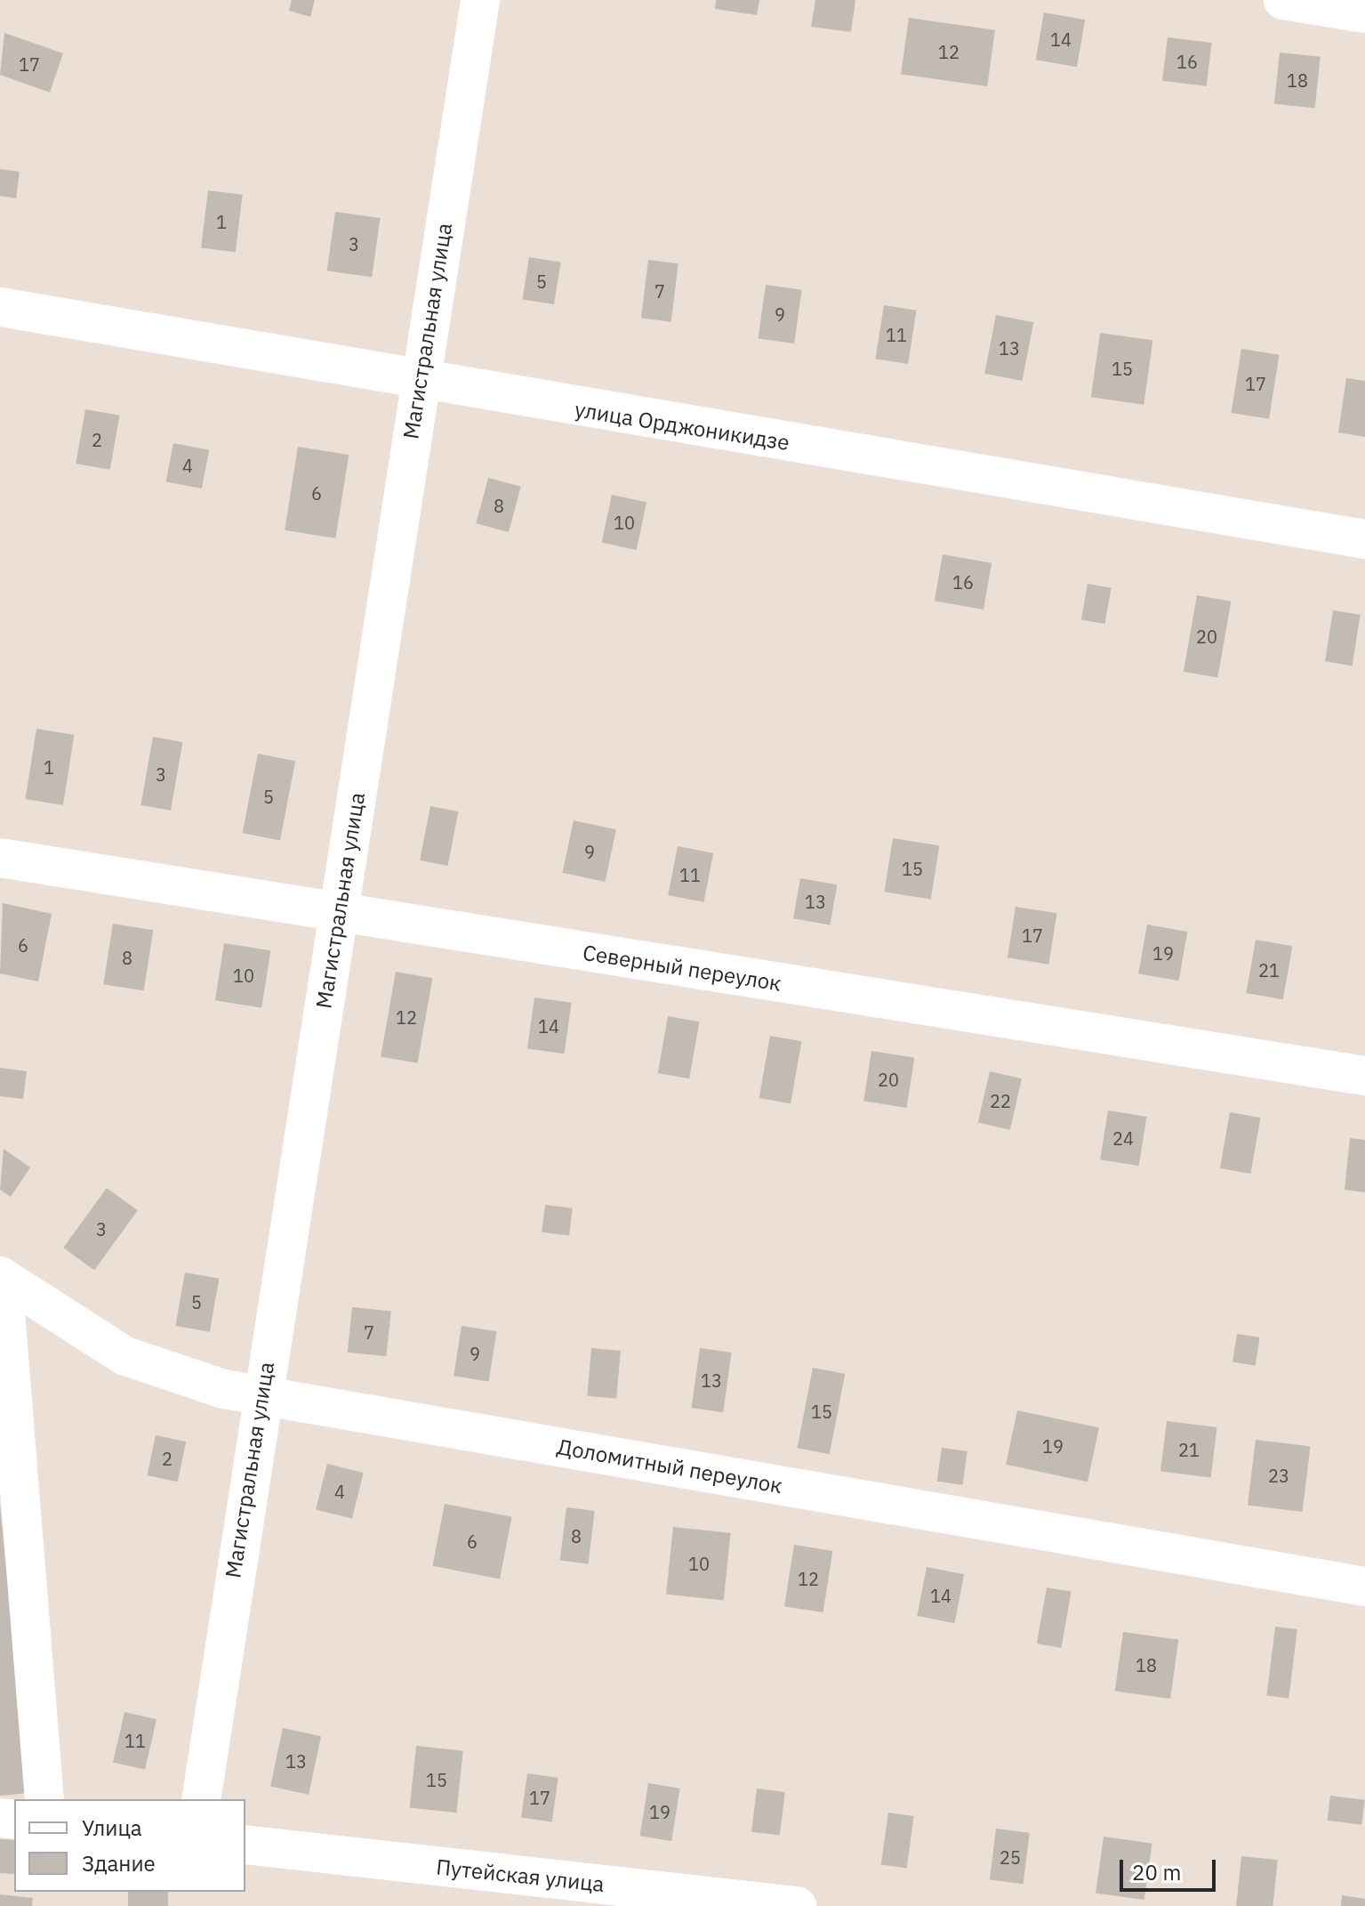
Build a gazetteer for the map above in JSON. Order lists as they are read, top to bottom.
{
  "streets": {
    "street": [
      "Магистральная улица",
      "улица Орджоникидзе",
      "Северный переулок",
      "Доломитный переулок",
      "Путейская улица"
    ]
  },
  "crossings": [
    ["Магистральная улица", "улица Орджоникидзе"],
    ["Магистральная улица", "Северный переулок"],
    ["Магистральная улица", "Доломитный переулок"]
  ],
  "house_numbers": [
    "14",
    "12",
    "16",
    "17",
    "18",
    "1",
    "3",
    "5",
    "7",
    "9",
    "11",
    "13",
    "15",
    "17",
    "2",
    "4",
    "6",
    "8",
    "10",
    "16",
    "20",
    "1",
    "3",
    "5",
    "9",
    "15",
    "11",
    "13",
    "17",
    "6",
    "19",
    "8",
    "21",
    "10",
    "12",
    "14",
    "20",
    "22",
    "24",
    "3",
    "5",
    "7",
    "9",
    "13",
    "15",
    "19",
    "21",
    "2",
    "23",
    "4",
    "8",
    "6",
    "10",
    "12",
    "14",
    "18",
    "11",
    "13",
    "15",
    "17",
    "19",
    "25"
  ],
  "legend": ["Улица", "Здание"],
  "scale_bar": "20 m"
}
